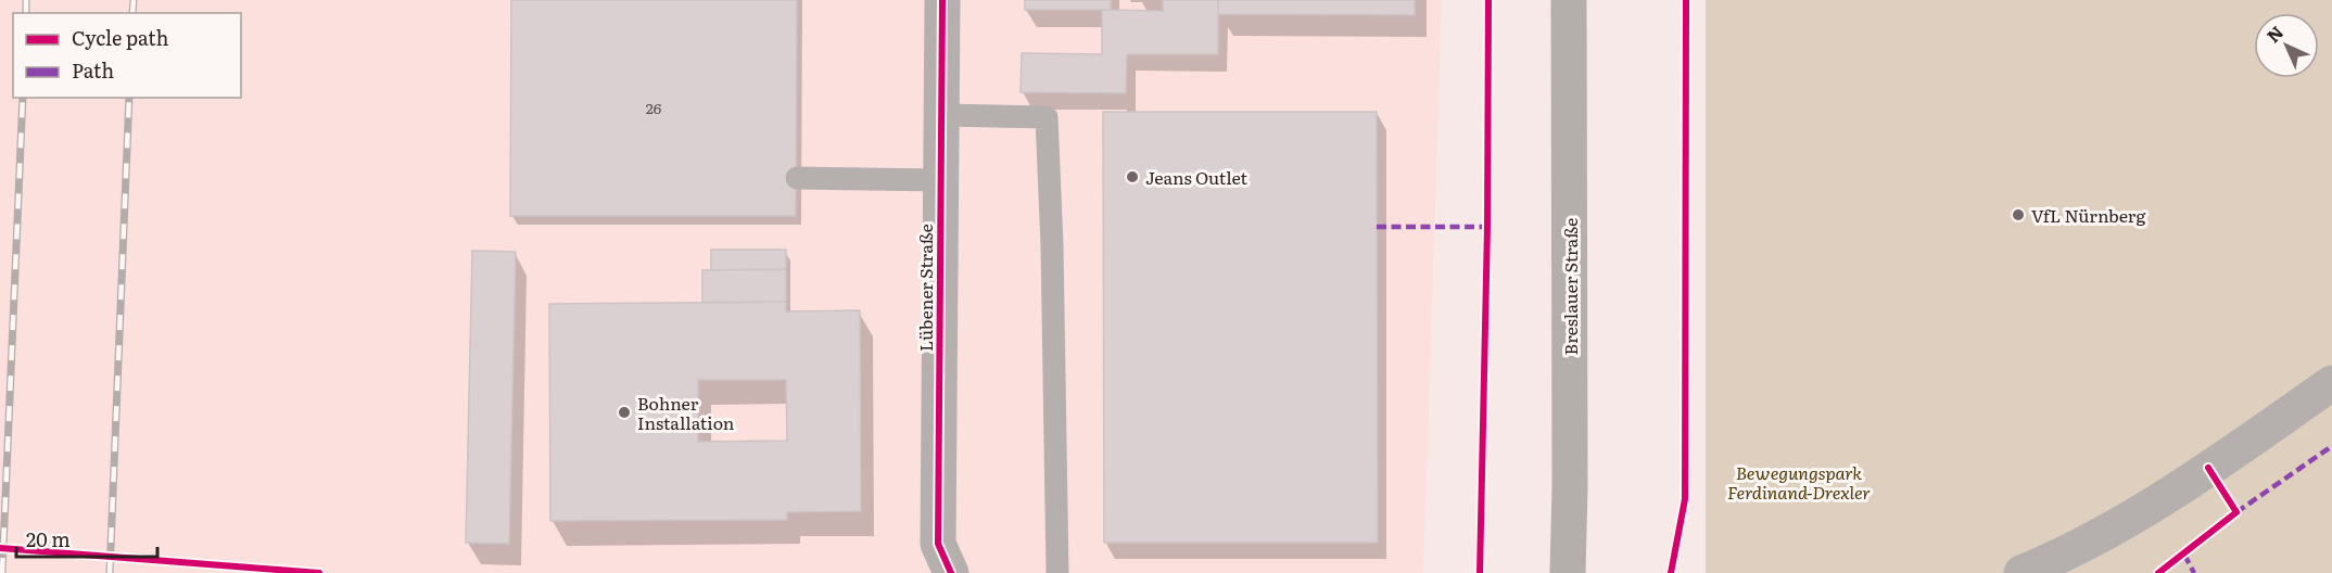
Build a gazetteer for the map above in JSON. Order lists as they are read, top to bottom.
{
  "streets": {
    "main road": ["Breslauer Straße"],
    "street": ["Lübener Straße"]
  },
  "parks": ["Bewegungspark Ferdinand-Drexler"],
  "places": ["Jeans Outlet", "VfL Nürnberg", "Bohner Installation"],
  "house_numbers": ["26"],
  "legend": ["Cycle path", "Path"],
  "scale_bar": "20 m",
  "north": "top left"
}
